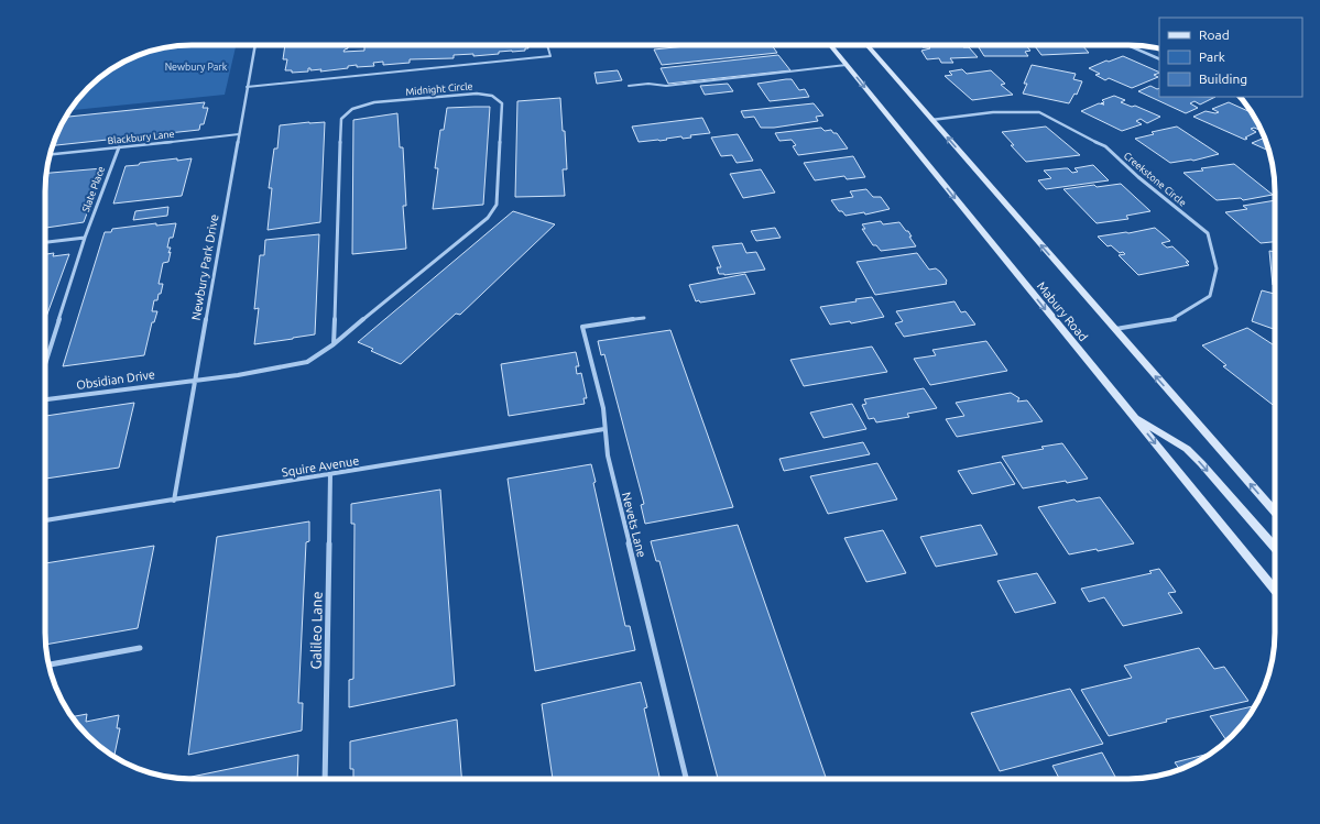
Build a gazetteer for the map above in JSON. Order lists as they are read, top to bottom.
{
  "streets": {
    "main road": ["Mabury Road"],
    "street": [
      "Midnight Circle",
      "Creekstone Circle",
      "Slate Place",
      "Newbury Park Drive",
      "Obsidian Drive",
      "Squire Avenue",
      "Nevets Lane",
      "Galileo Lane"
    ],
    "lane": ["Blackbury Lane"]
  },
  "crossings": [
    ["Midnight Circle", "Newbury Park Drive"],
    ["Midnight Circle", "Obsidian Drive"],
    ["Blackbury Lane", "Slate Place"],
    ["Blackbury Lane", "Newbury Park Drive"],
    ["Newbury Park Drive", "Obsidian Drive"],
    ["Newbury Park Drive", "Squire Avenue"],
    ["Squire Avenue", "Nevets Lane"],
    ["Squire Avenue", "Galileo Lane"]
  ],
  "parks": ["Newbury Park"],
  "legend": ["Road", "Park", "Building"]
}
